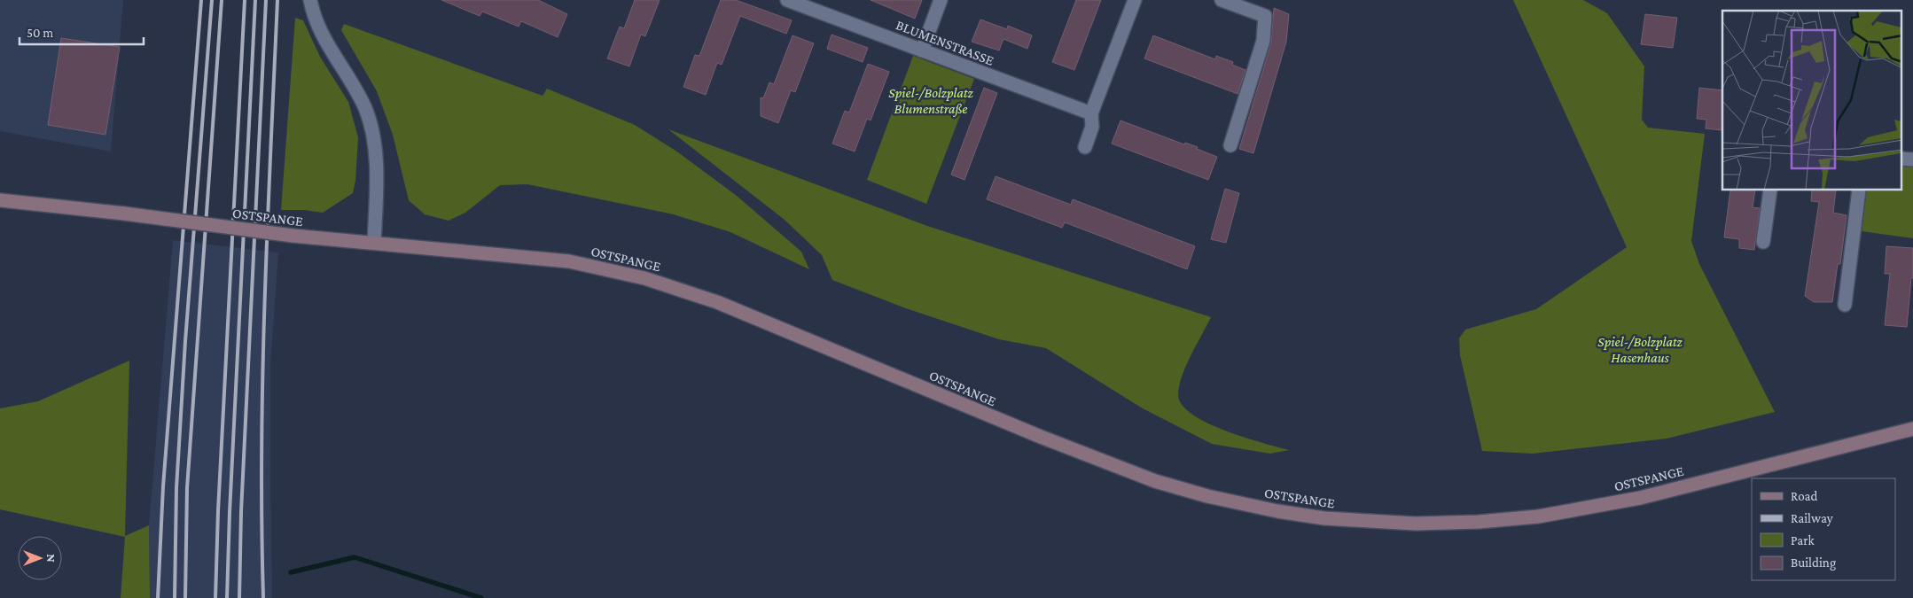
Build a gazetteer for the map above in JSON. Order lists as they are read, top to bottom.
{
  "streets": {
    "main road": ["OSTSPANGE"],
    "street": ["BLUMENSTRASSE"]
  },
  "parks": ["Spiel-/Bolzplatz Blumenstraße", "Spiel-/Bolzplatz Hasenhaus"],
  "legend": [
    "Road",
    "Railway",
    "Park",
    "Building"
  ],
  "scale_bar": "50 m",
  "north": "right"
}
